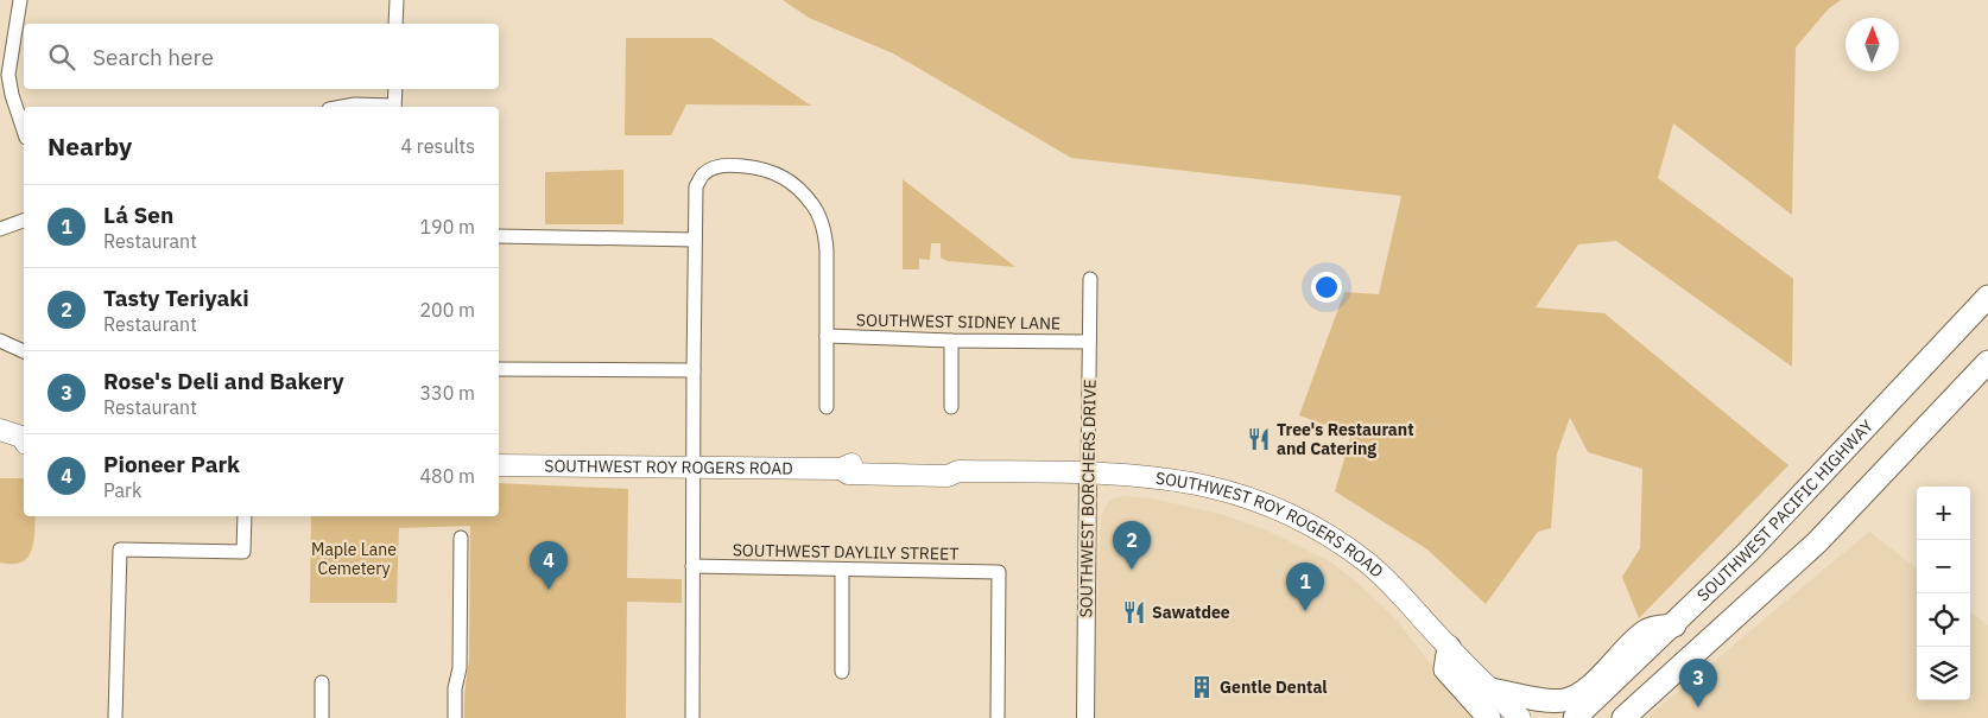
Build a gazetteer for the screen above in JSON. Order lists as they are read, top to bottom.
{
  "streets": {
    "highway": ["SOUTHWEST PACIFIC HIGHWAY"],
    "main road": ["SOUTHWEST ROY ROGERS ROAD"],
    "street": ["SOUTHWEST SIDNEY LANE", "SOUTHWEST BORCHERS DRIVE", "SOUTHWEST DAYLILY STREET"]
  },
  "crossings": [
    ["SOUTHWEST SIDNEY LANE", "SOUTHWEST BORCHERS DRIVE"],
    ["SOUTHWEST ROY ROGERS ROAD", "SOUTHWEST BORCHERS DRIVE"]
  ],
  "parks": ["Maple Lane Cemetery"],
  "places": {
    "restaurant": ["Tree's Restaurant and Catering", "Sawatdee"],
    "building": ["Gentle Dental"]
  },
  "north": "top",
  "page": {
    "search": "Search here",
    "heading": ["Nearby", "4 results"],
    "list": [
      {
        "mark": "1",
        "name": "Lá Sen",
        "note": "Restaurant",
        "value": "190 m"
      },
      {
        "mark": "2",
        "name": "Tasty Teriyaki",
        "note": "Restaurant",
        "value": "200 m"
      },
      {
        "mark": "3",
        "name": "Rose's Deli and Bakery",
        "note": "Restaurant",
        "value": "330 m"
      },
      {
        "mark": "4",
        "name": "Pioneer Park",
        "note": "Park",
        "value": "480 m"
      }
    ],
    "map_buttons": ["+", "−"],
    "pins": [
      "2",
      "4",
      "1",
      "3"
    ]
  }
}
